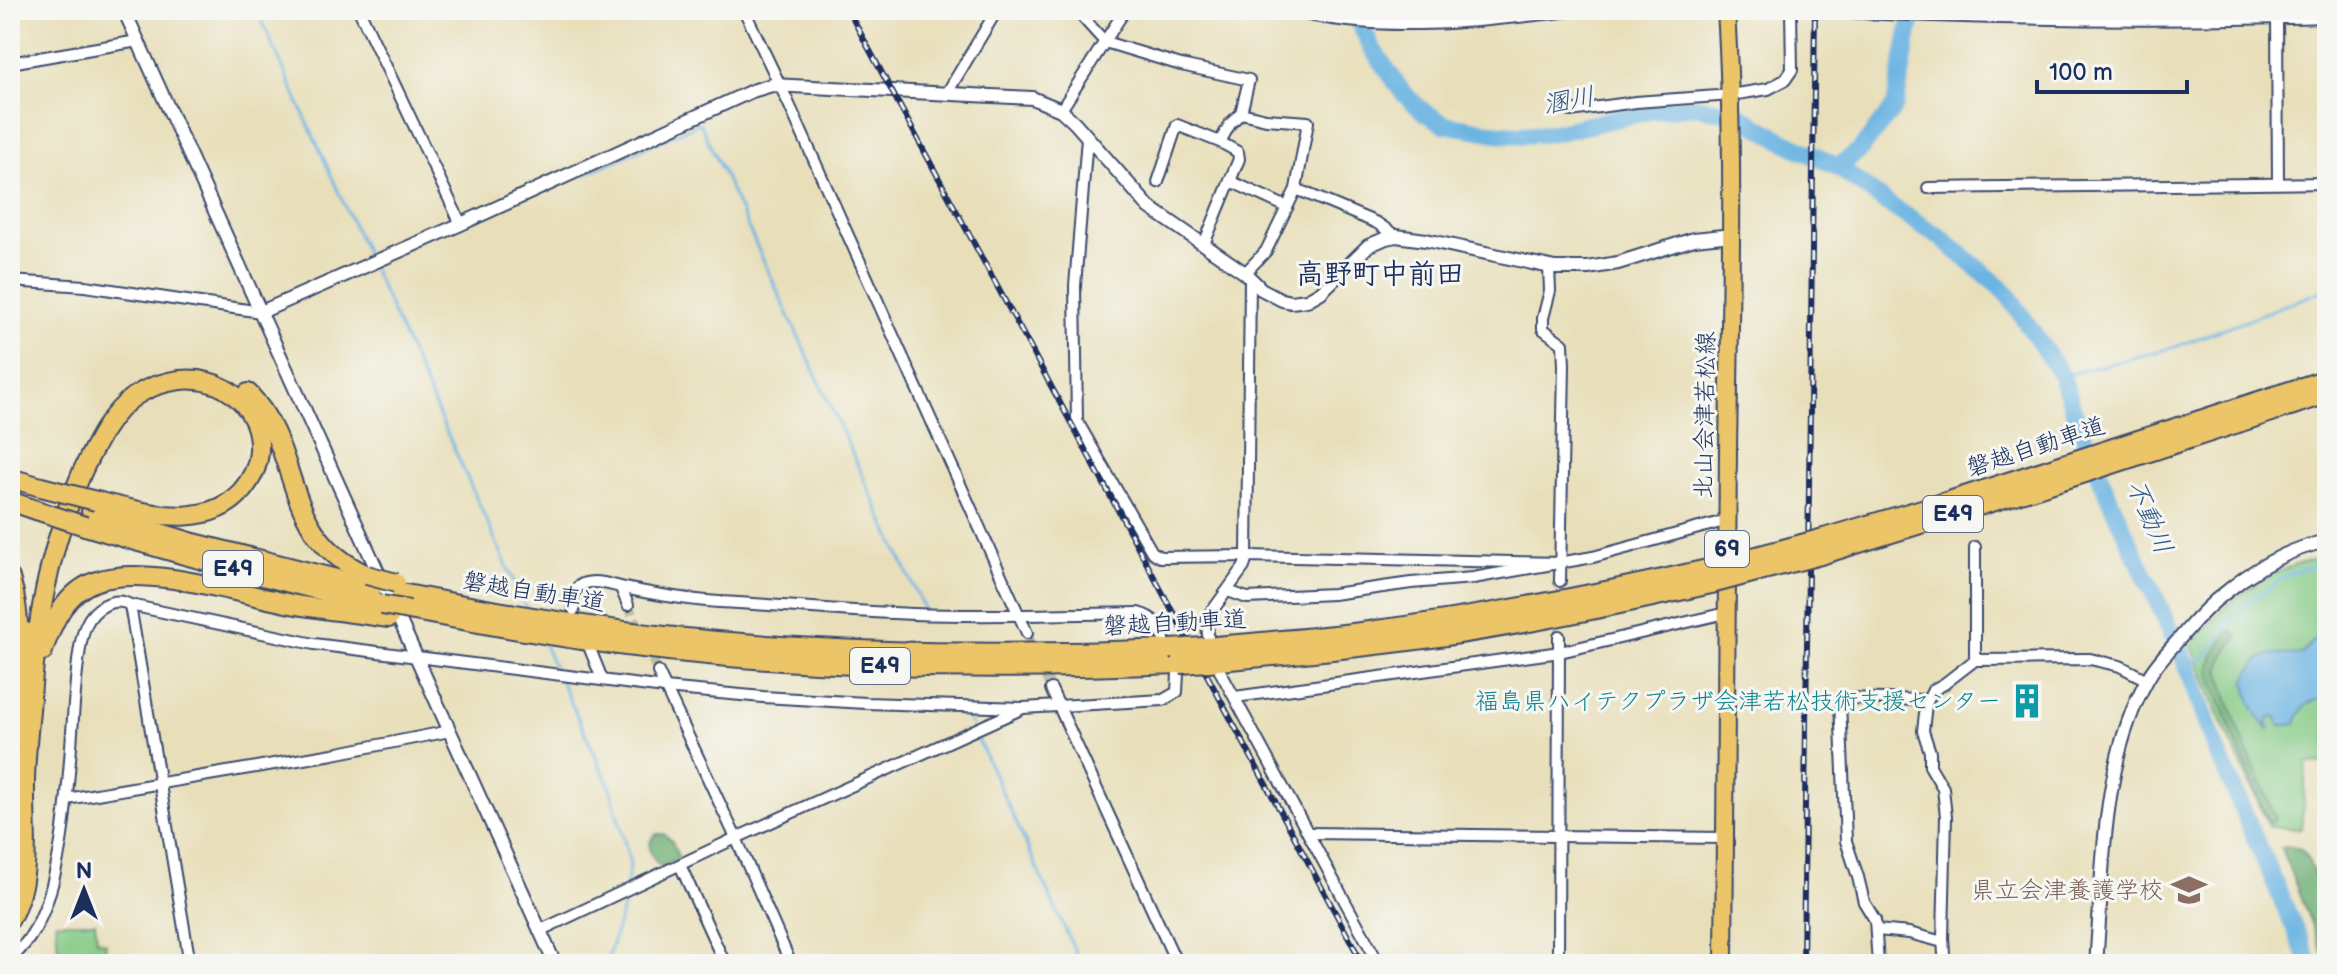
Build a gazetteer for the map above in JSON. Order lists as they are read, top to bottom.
{
  "streets": {
    "highway": ["磐越自動車道", "E49"],
    "main road": ["北山会津若松線", "69"]
  },
  "districts": ["高野町中前田"],
  "water": ["溷川", "不動川"],
  "places": {
    "building": ["福島県ハイテクプラザ会津若松技術支援センター"],
    "school or university": ["県立会津養護学校"]
  },
  "scale_bar": "100 m",
  "north": "top"
}
